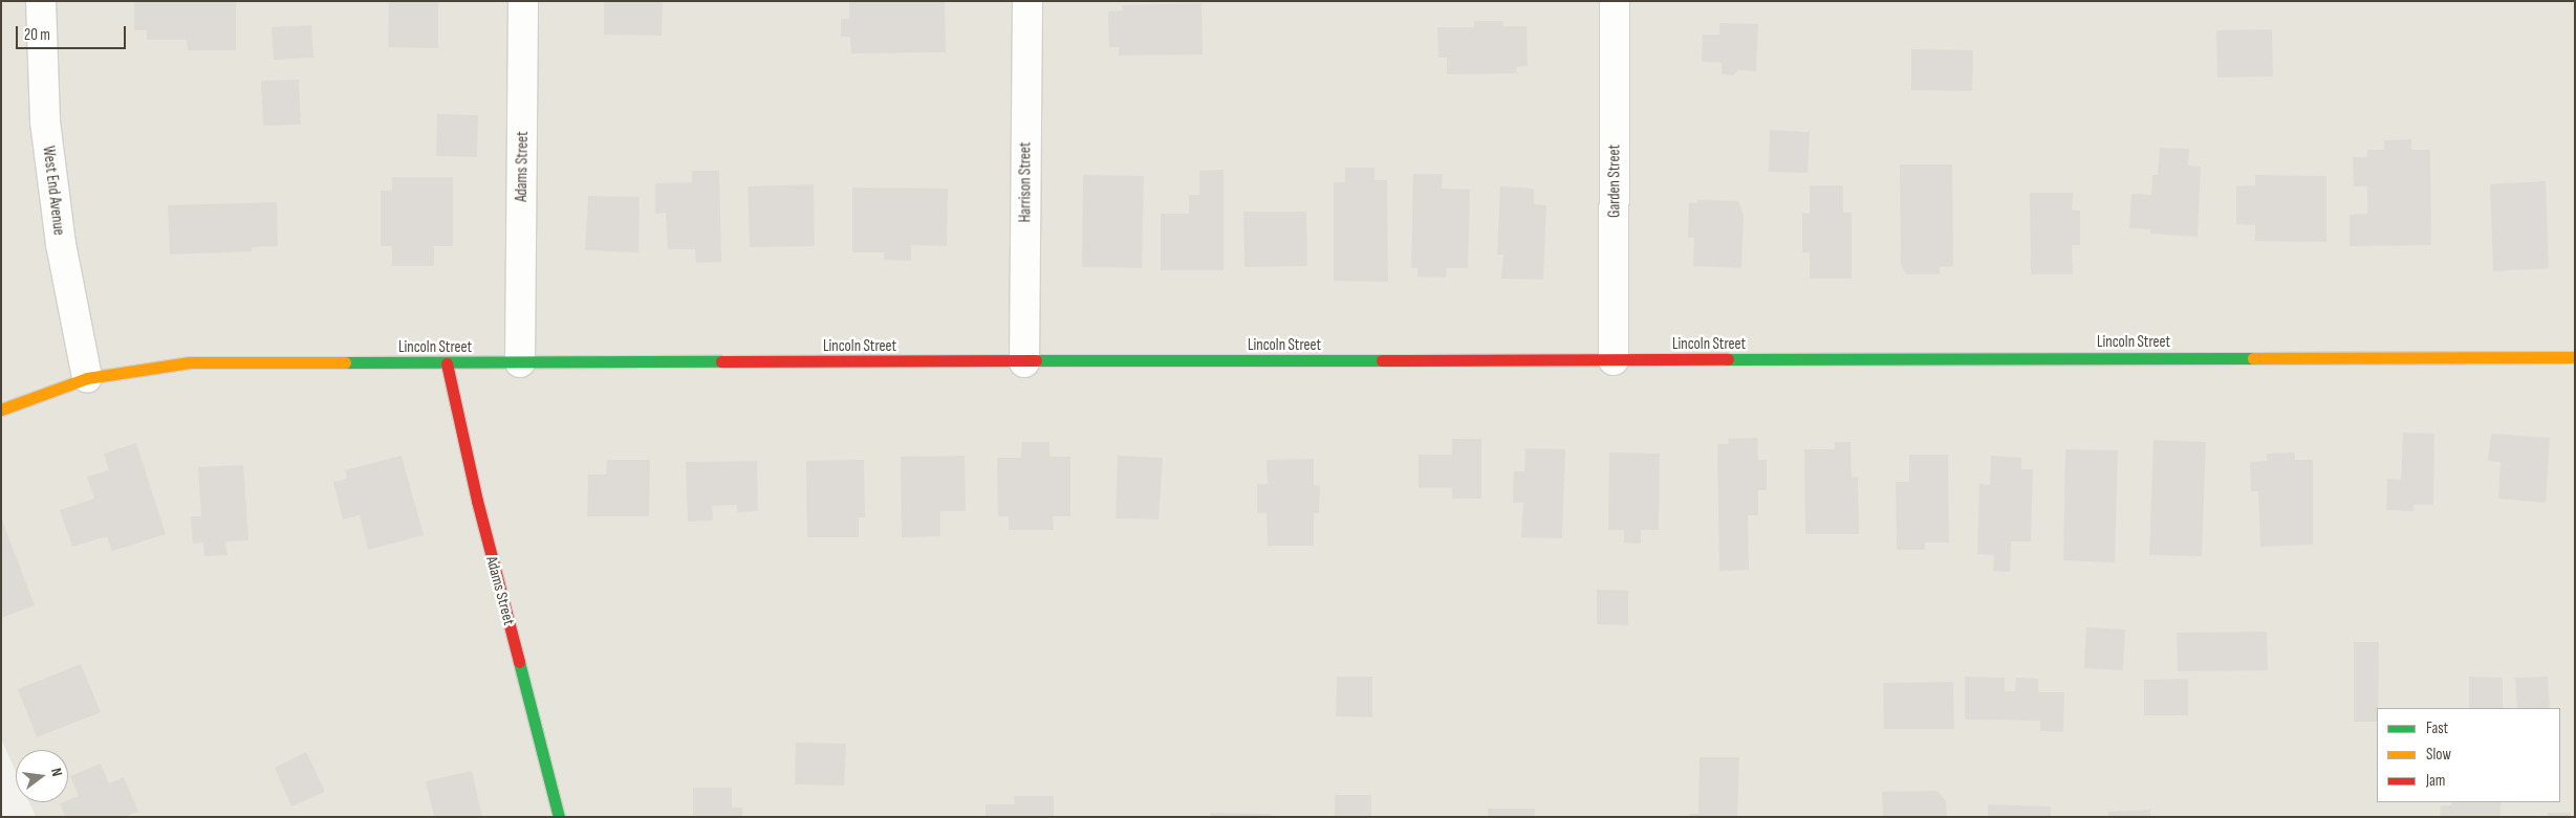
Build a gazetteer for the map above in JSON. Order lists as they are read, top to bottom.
{
  "streets": {
    "street": [
      "Adams Street",
      "Garden Street",
      "Harrison Street",
      "West End Avenue",
      "Lincoln Street"
    ]
  },
  "crossings": [
    ["Adams Street", "Lincoln Street"],
    ["Garden Street", "Lincoln Street"],
    ["Harrison Street", "Lincoln Street"],
    ["West End Avenue", "Lincoln Street"]
  ],
  "legend": ["Fast", "Slow", "Jam"],
  "scale_bar": "20 m",
  "north": "right"
}
